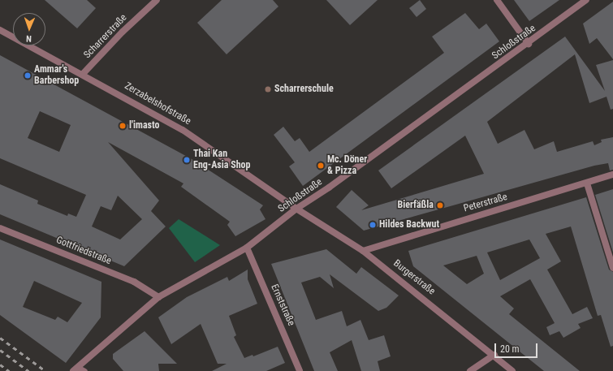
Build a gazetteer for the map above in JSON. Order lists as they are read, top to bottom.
{
  "streets": {
    "street": [
      "Scharrerstraße",
      "Schloßstraße",
      "Zerzabelshofstraße",
      "Peterstraße",
      "Gottfriedstraße",
      "Burgerstraße",
      "Ernststraße"
    ]
  },
  "crossings": [
    ["Scharrerstraße", "Zerzabelshofstraße"],
    ["Schloßstraße", "Zerzabelshofstraße"],
    ["Schloßstraße", "Gottfriedstraße"],
    ["Schloßstraße", "Burgerstraße"],
    ["Schloßstraße", "Ernststraße"],
    ["Zerzabelshofstraße", "Burgerstraße"],
    ["Peterstraße", "Burgerstraße"]
  ],
  "places": [
    "Ammar's Barbershop",
    "Scharrerschule",
    "l'imasto",
    "Thai Kan Eng-Asia Shop",
    "Mc. Döner & Pizza",
    "Bierfäßla",
    "Hildes Backwut"
  ],
  "scale_bar": "20 m",
  "north": "bottom"
}
